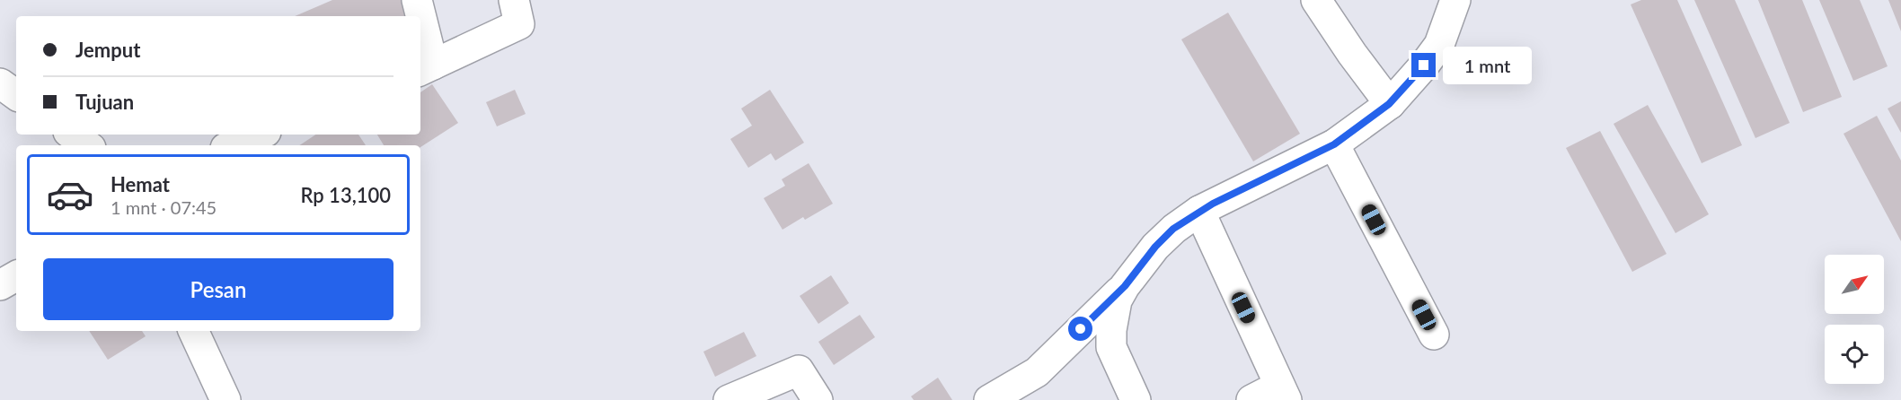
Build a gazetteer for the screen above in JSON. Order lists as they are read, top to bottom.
{
  "north": "top right",
  "page": {
    "banner": ["Jemput", "Tujuan"],
    "bubble": "1 mnt",
    "list": [
      {
        "name": "Hemat",
        "note": "1 mnt · 07:45",
        "value": "Rp 13,100"
      }
    ],
    "buttons": "Pesan"
  }
}
